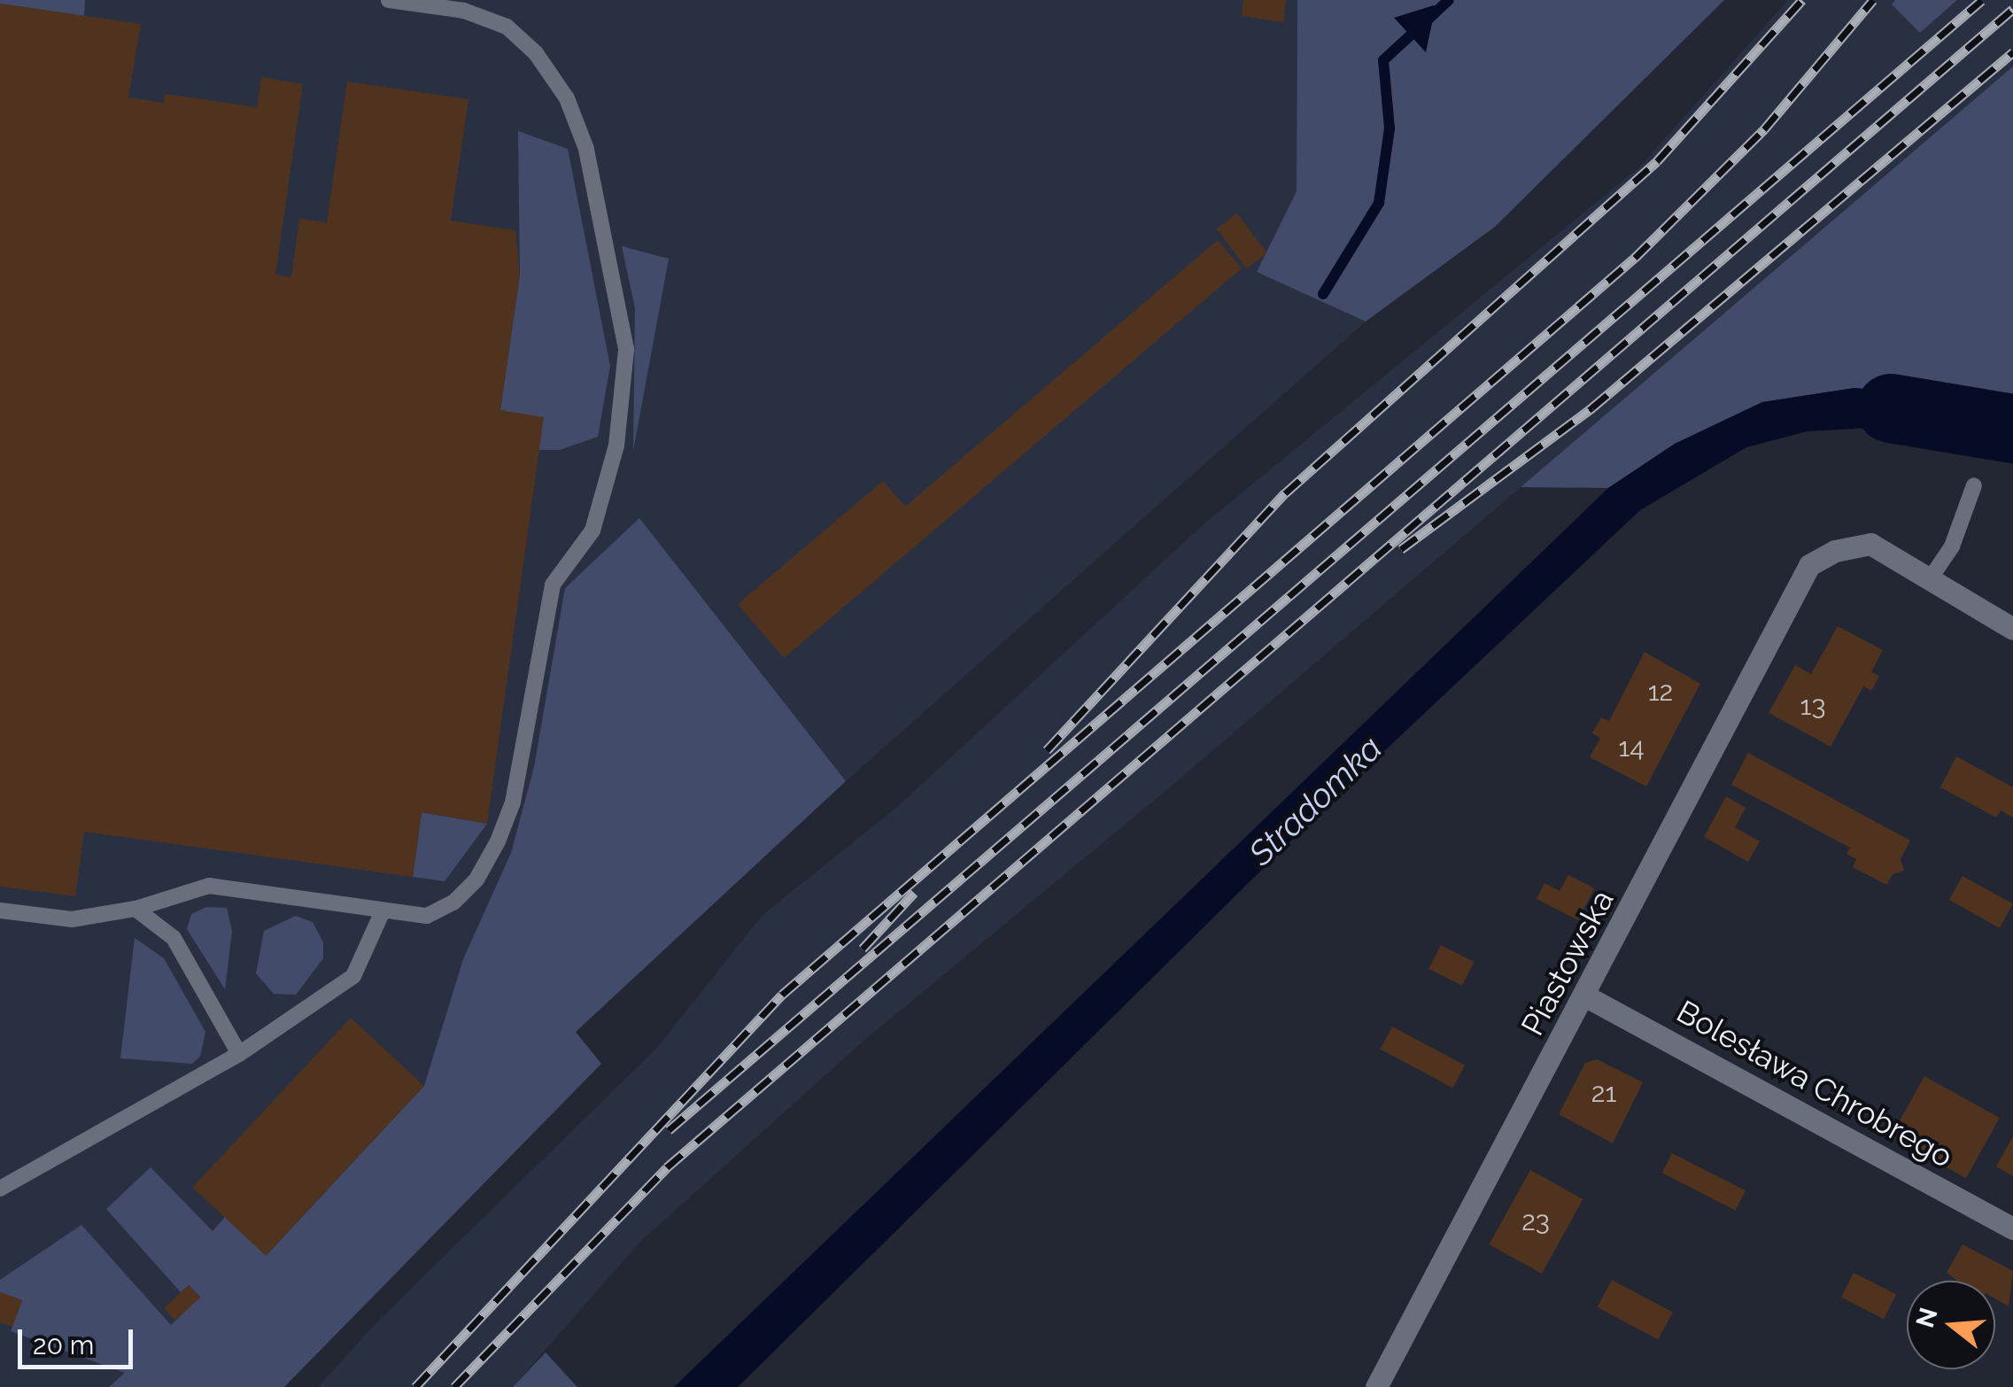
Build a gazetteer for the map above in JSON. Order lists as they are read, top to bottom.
{
  "streets": {
    "street": ["Piastowska", "Bolesława Chrobrego"]
  },
  "crossings": [
    ["Piastowska", "Bolesława Chrobrego"]
  ],
  "water": ["Stradomka"],
  "house_numbers": [
    "12",
    "13",
    "14",
    "21",
    "23"
  ],
  "scale_bar": "20 m",
  "north": "left"
}
